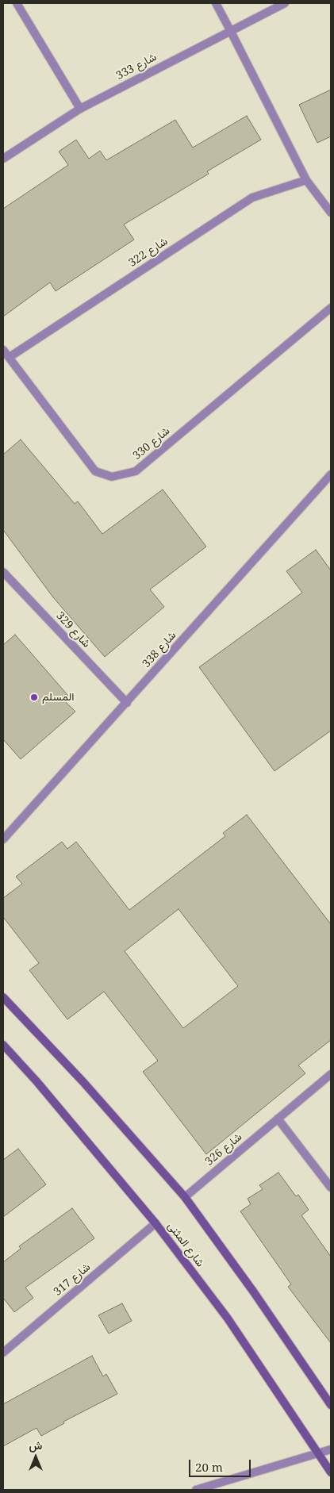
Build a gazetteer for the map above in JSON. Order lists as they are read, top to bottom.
{
  "streets": {
    "street": [
      "شارع 333",
      "شارع 322",
      "شارع 330",
      "شارع 329",
      "شارع 338",
      "شارع 326",
      "شارع المثنى",
      "شارع 317"
    ]
  },
  "crossings": [
    ["شارع 322", "شارع 330"],
    ["شارع 329", "شارع 338"],
    ["شارع المثنى", "شارع 317"]
  ],
  "places": ["المسلم"],
  "scale_bar": "20 m",
  "north": "top"
}
